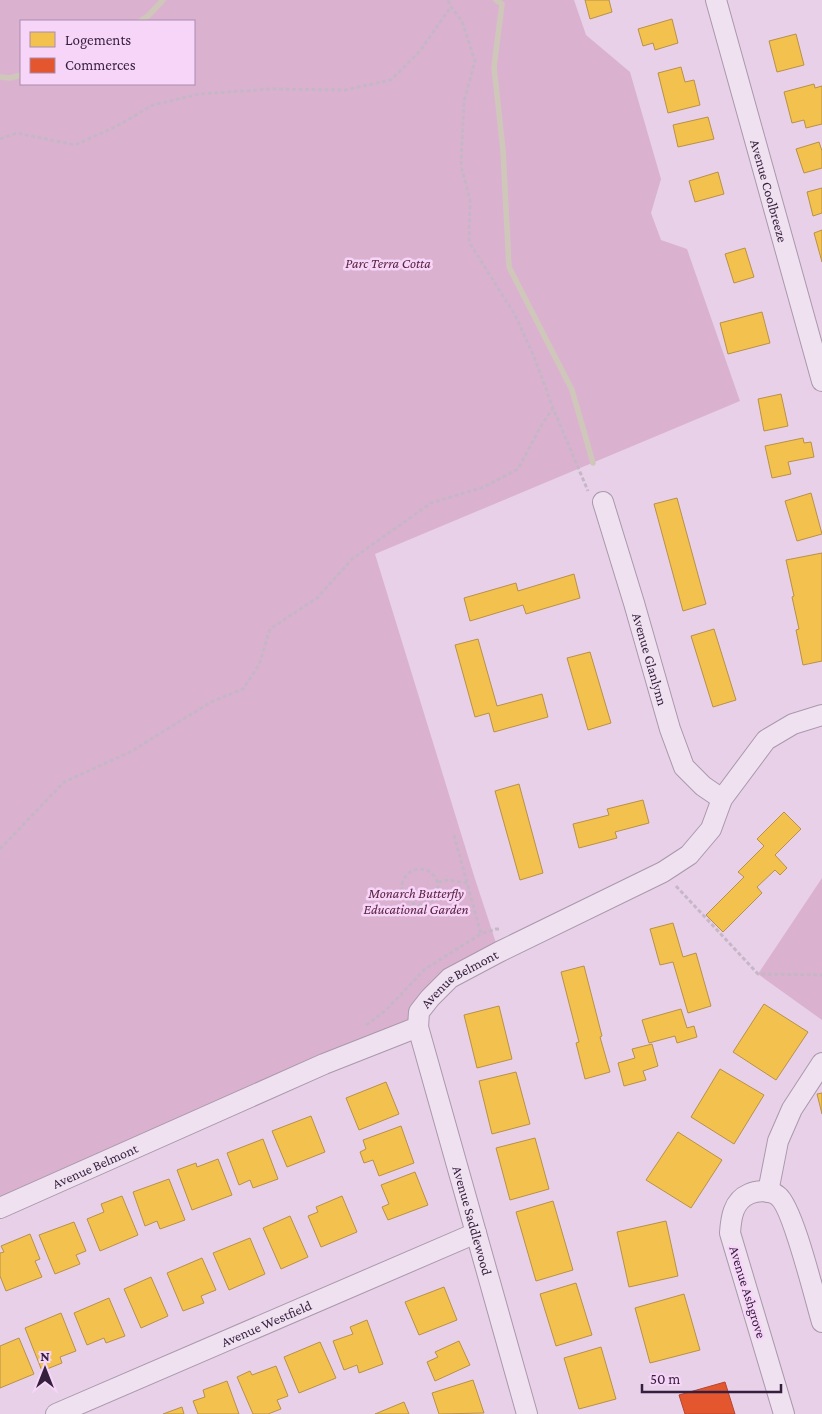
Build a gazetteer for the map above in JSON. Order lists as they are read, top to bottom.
{
  "streets": {
    "street": [
      "Avenue Coolbreeze",
      "Avenue Glanlynn",
      "Avenue Belmont",
      "Avenue Saddlewood",
      "Avenue Ashgrove",
      "Avenue Westfield"
    ]
  },
  "crossings": [
    ["Avenue Glanlynn", "Avenue Belmont"],
    ["Avenue Belmont", "Avenue Saddlewood"],
    ["Avenue Saddlewood", "Avenue Westfield"]
  ],
  "parks": ["Parc Terra Cotta", "Monarch Butterfly Educational Garden"],
  "legend": ["Logements", "Commerces"],
  "scale_bar": "50 m",
  "north": "top"
}
